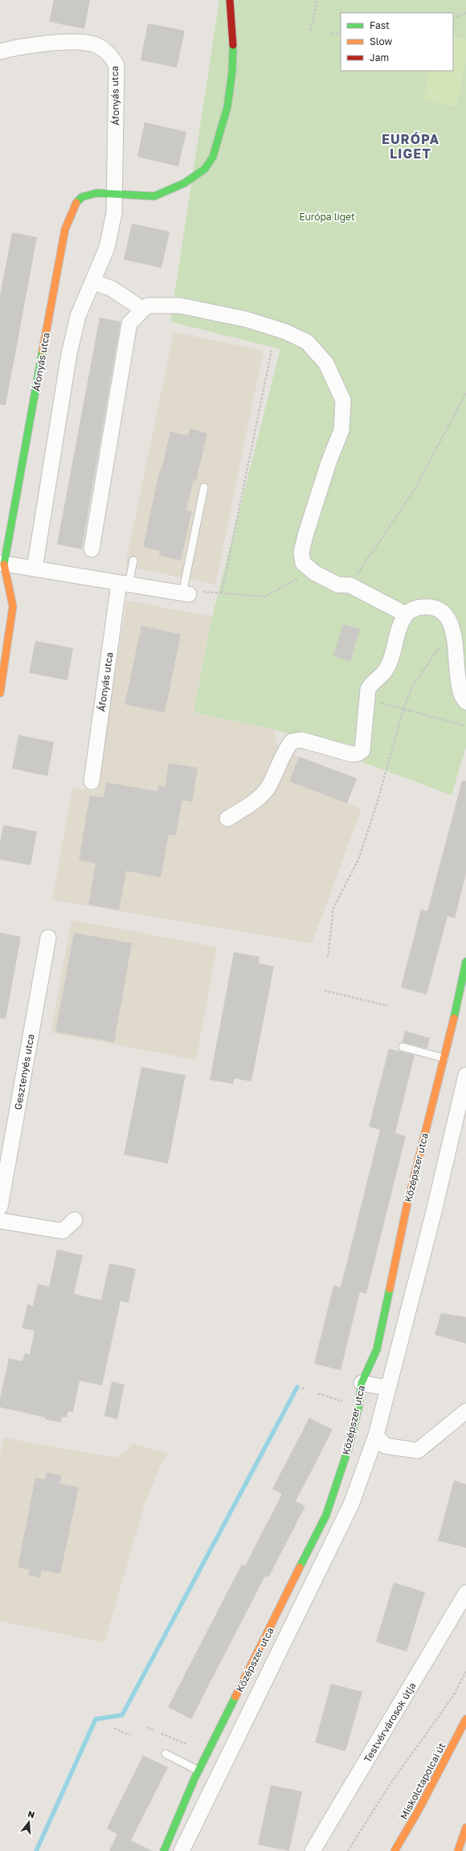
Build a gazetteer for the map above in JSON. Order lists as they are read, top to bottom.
{
  "streets": {
    "street": [
      "Áfonyás utca",
      "Gesztenyés utca",
      "Középszer utca",
      "Testvérvárosok útja",
      "Miskolctapolcai út"
    ]
  },
  "districts": ["EURÓPA LIGET"],
  "parks": ["Európa liget"],
  "legend": ["Fast", "Slow", "Jam"],
  "north": "top"
}
